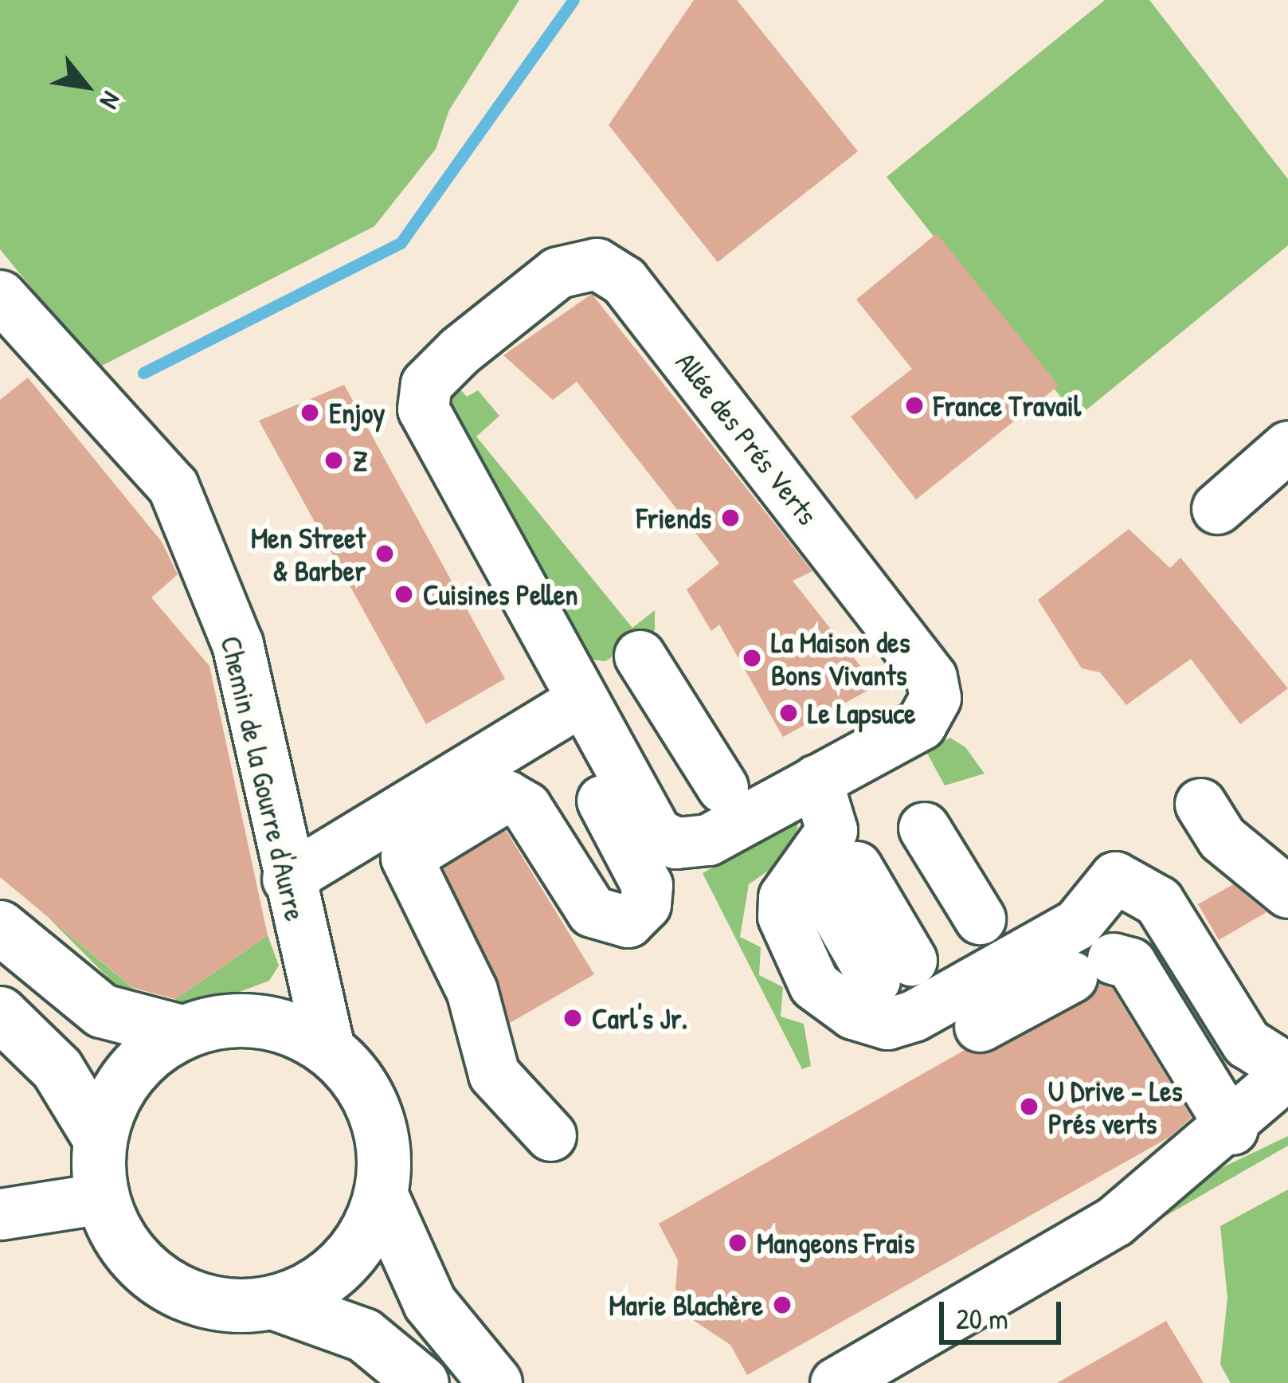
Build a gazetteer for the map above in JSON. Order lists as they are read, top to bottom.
{
  "streets": {
    "street": ["Allée des Prés Verts", "Chemin de la Gourre d'Aurre"]
  },
  "places": [
    "France Travail",
    "Enjoy",
    "Z",
    "Friends",
    "Men Street & Barber",
    "Cuisines Pellen",
    "La Maison des Bons Vivants",
    "Le Lapsuce",
    "Carl's Jr.",
    "U Drive - Les Prés verts",
    "Mangeons Frais",
    "Marie Blachère"
  ],
  "scale_bar": "20 m",
  "north": "bottom right"
}
